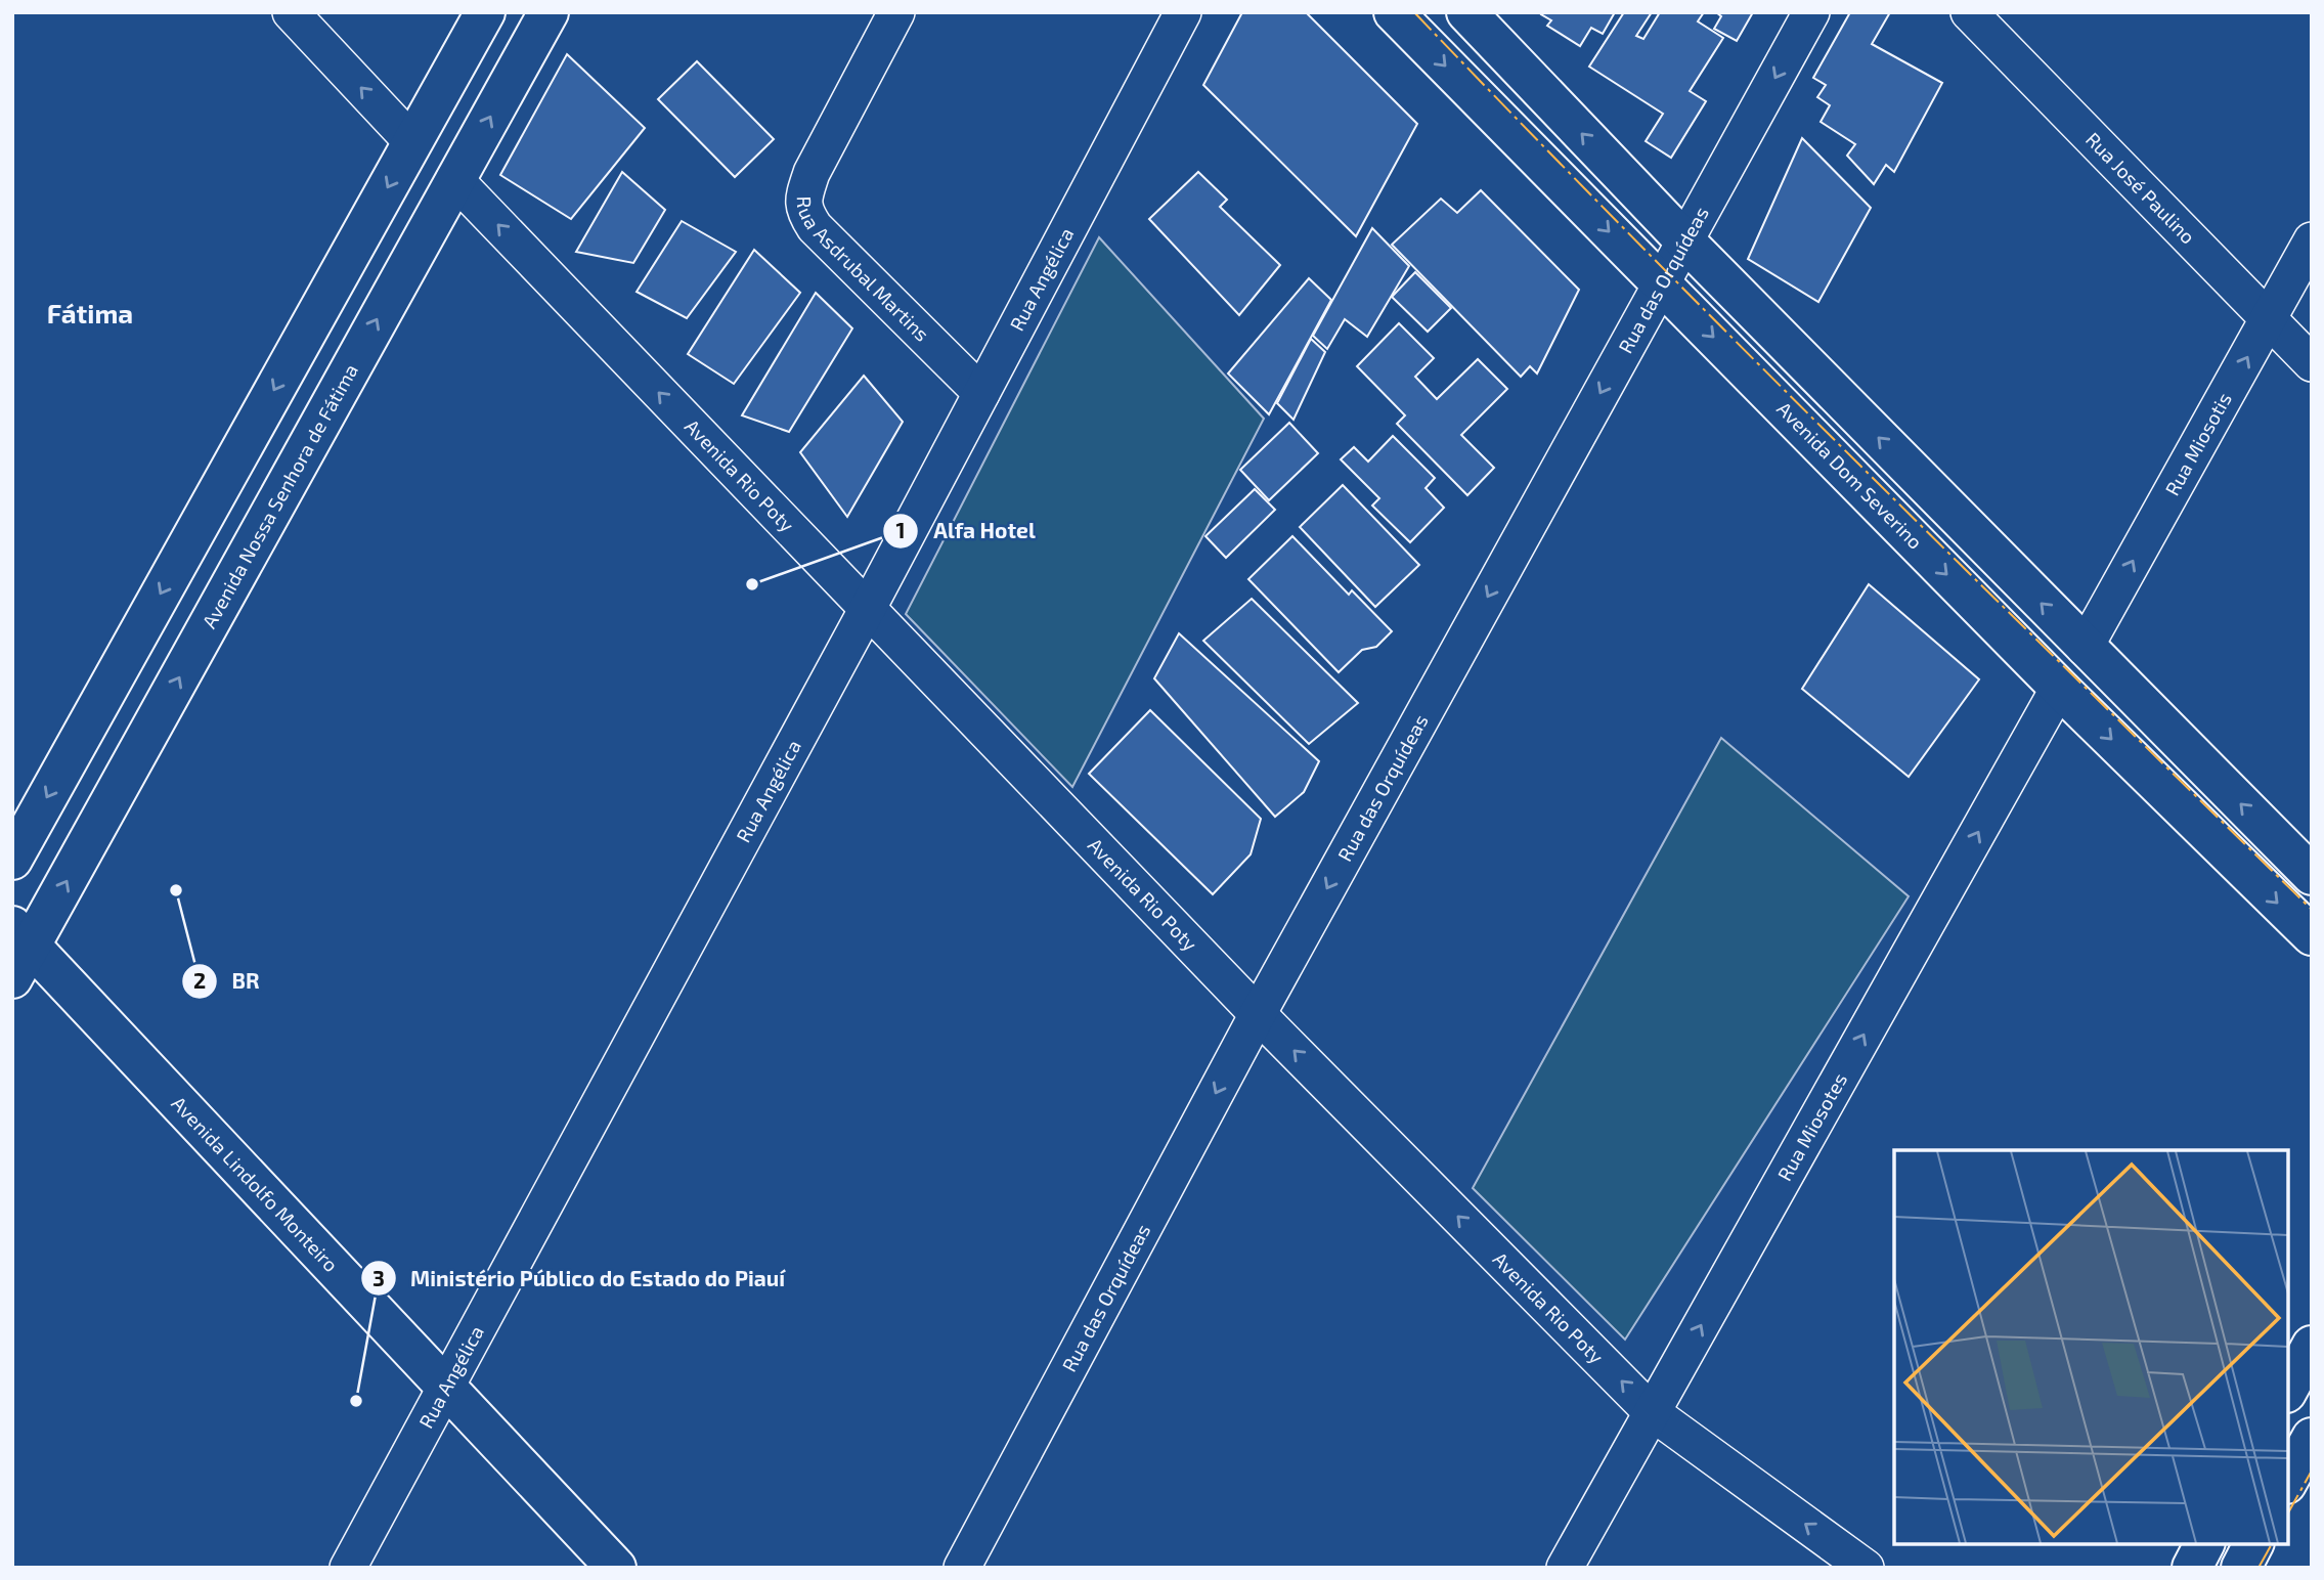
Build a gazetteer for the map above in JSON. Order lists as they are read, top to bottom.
{
  "streets": {
    "main road": ["Avenida Dom Severino", "Avenida Nossa Senhora de Fátima", "Avenida Lindolfo Monteiro"],
    "street": [
      "Rua José Paulino",
      "Rua Asdrubal Martins",
      "Rua Angélica",
      "Rua das Orquídeas",
      "Rua Miosotis",
      "Avenida Rio Poty",
      "Rua Miosotes"
    ]
  },
  "crossings": [
    ["Rua José Paulino", "Rua Miosotis"],
    ["Rua Asdrubal Martins", "Rua Angélica"],
    ["Rua Angélica", "Avenida Rio Poty"],
    ["Rua Angélica", "Avenida Lindolfo Monteiro"],
    ["Rua das Orquídeas", "Avenida Dom Severino"],
    ["Rua das Orquídeas", "Avenida Rio Poty"],
    ["Avenida Dom Severino", "Rua Miosotes"],
    ["Avenida Rio Poty", "Avenida Nossa Senhora de Fátima"],
    ["Avenida Rio Poty", "Rua Miosotes"],
    ["Avenida Nossa Senhora de Fátima", "Avenida Lindolfo Monteiro"]
  ],
  "one_way": [
    "Rua das Orquídeas",
    "Rua Miosotis",
    "Avenida Rio Poty",
    "Rua Miosotes"
  ],
  "districts": ["Fátima"],
  "places": ["Alfa Hotel", "BR", "Ministério Público do Estado do Piauí"]
}
